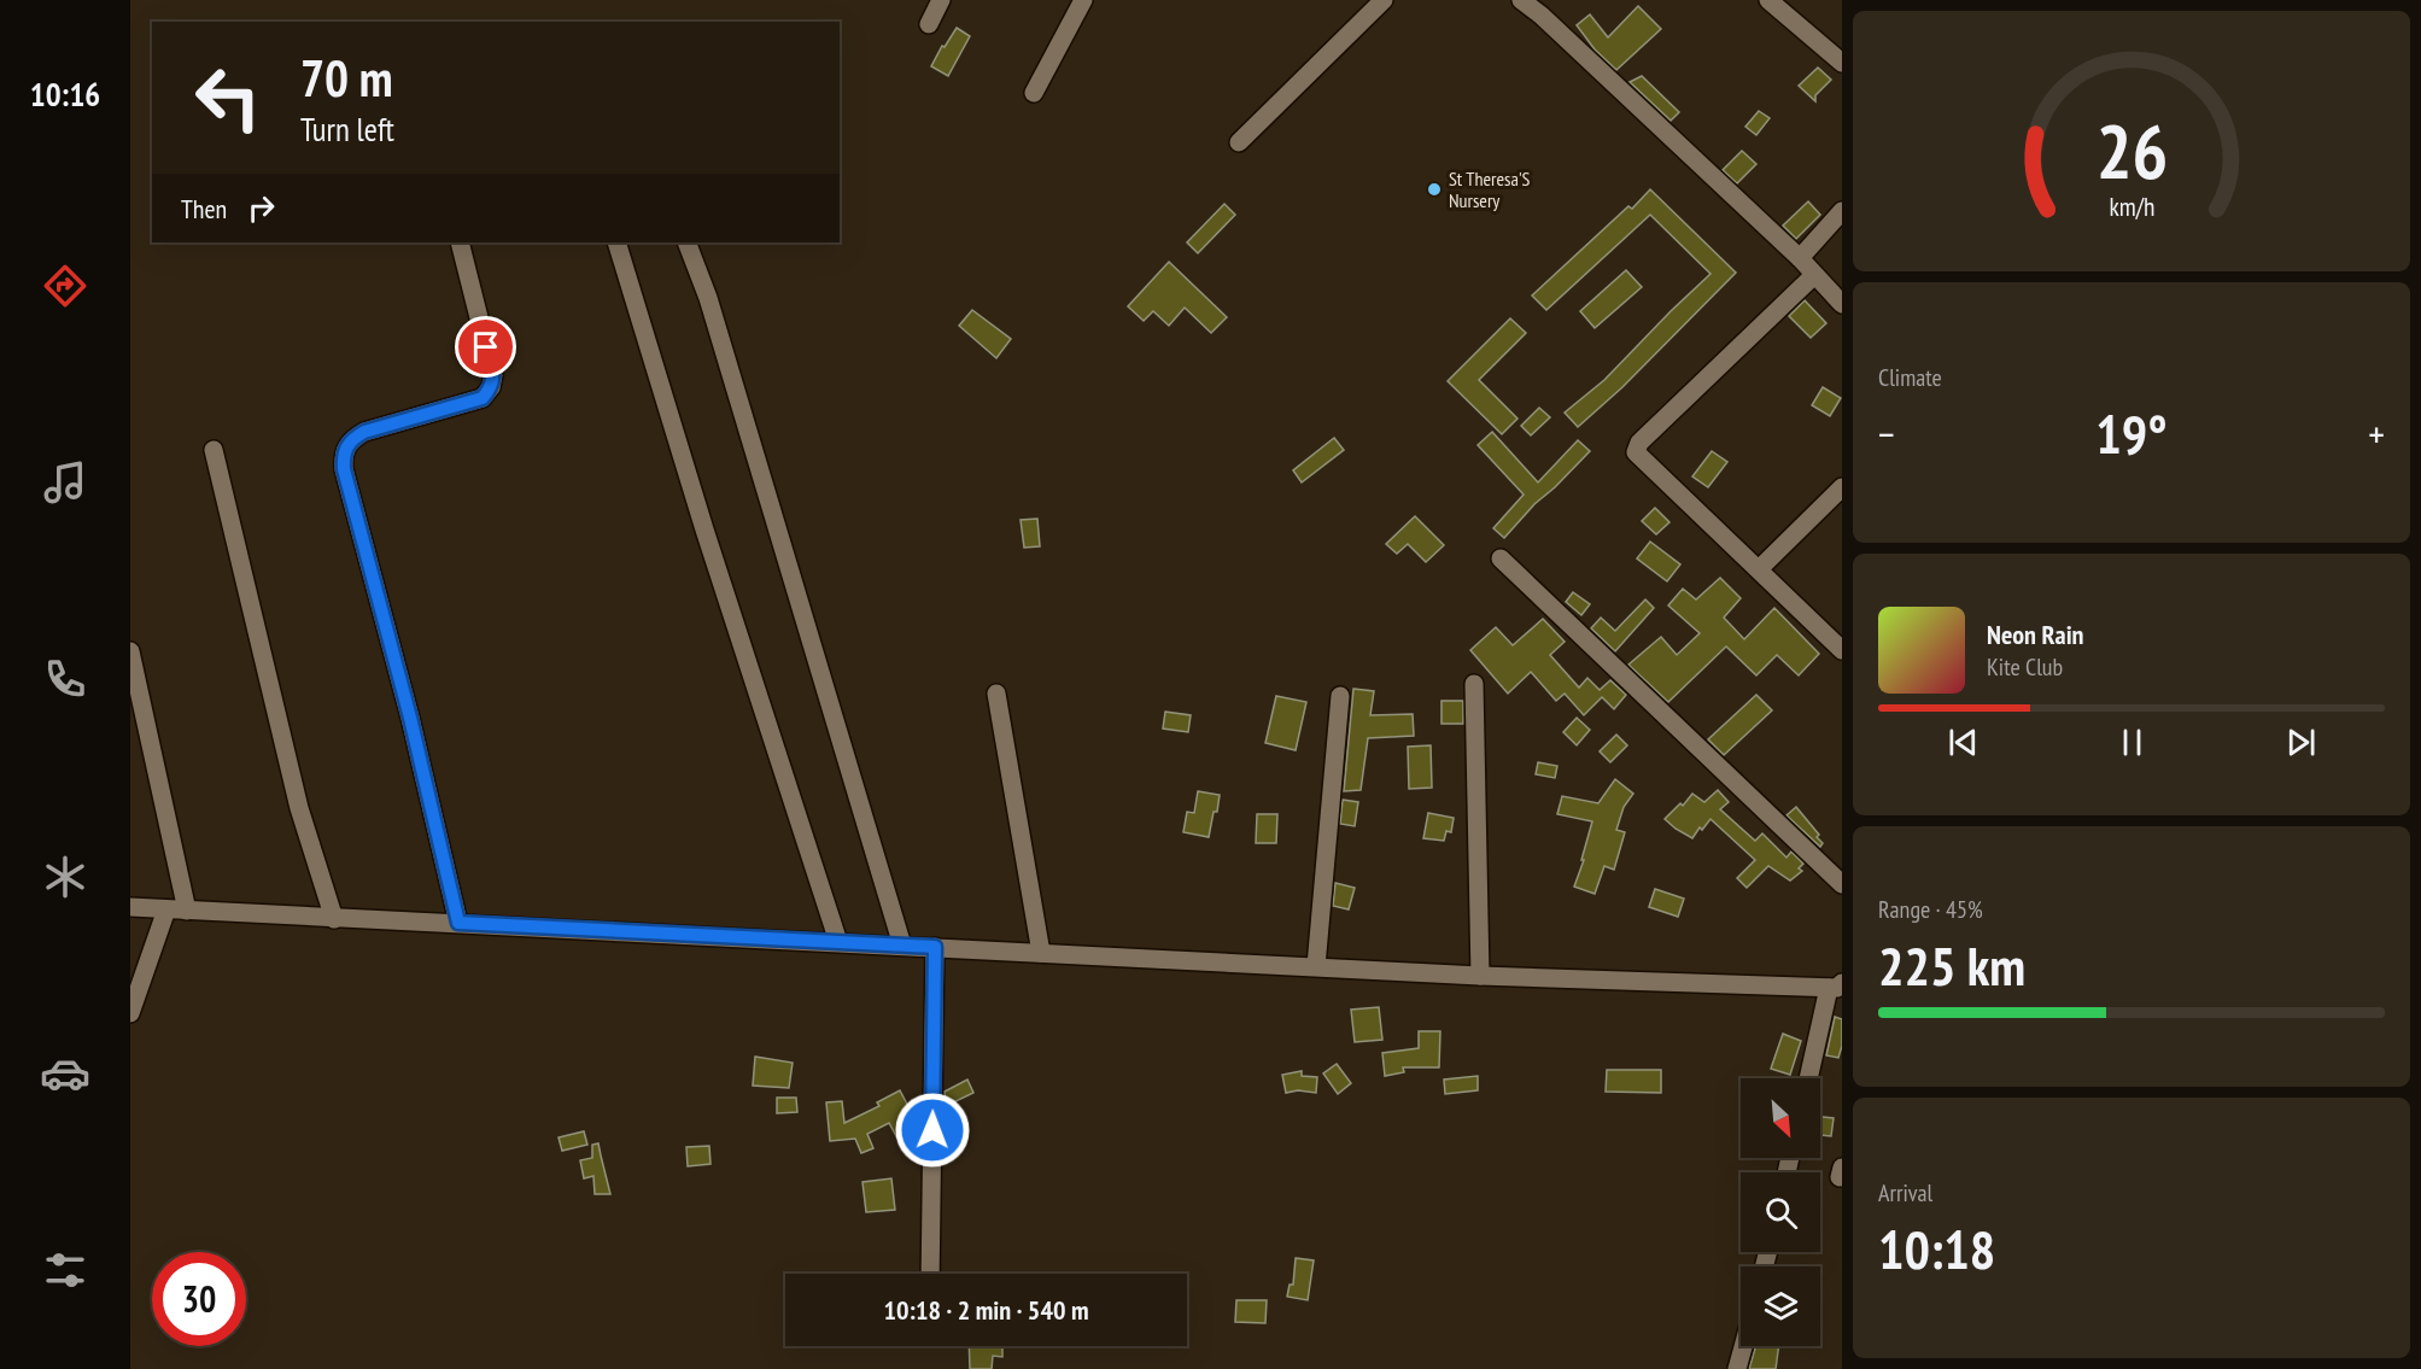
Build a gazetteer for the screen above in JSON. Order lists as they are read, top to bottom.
{
  "places": ["St Theresa'S Nursery"],
  "north": "bottom right",
  "page": {
    "tabs": "10:16",
    "turn": ["70 m", "Turn left"],
    "then": "Then",
    "tile": [
      "Climate",
      ["Range · 45%", "225 km"],
      ["Arrival", "10:18"]
    ],
    "heat": ["−", "19°", "+"],
    "song": ["Neon Rain", "Kite Club"],
    "limit": "30",
    "trip": "10:18 · 2 min · 540 m",
    "gauge": ["26", "km/h"]
  }
}
